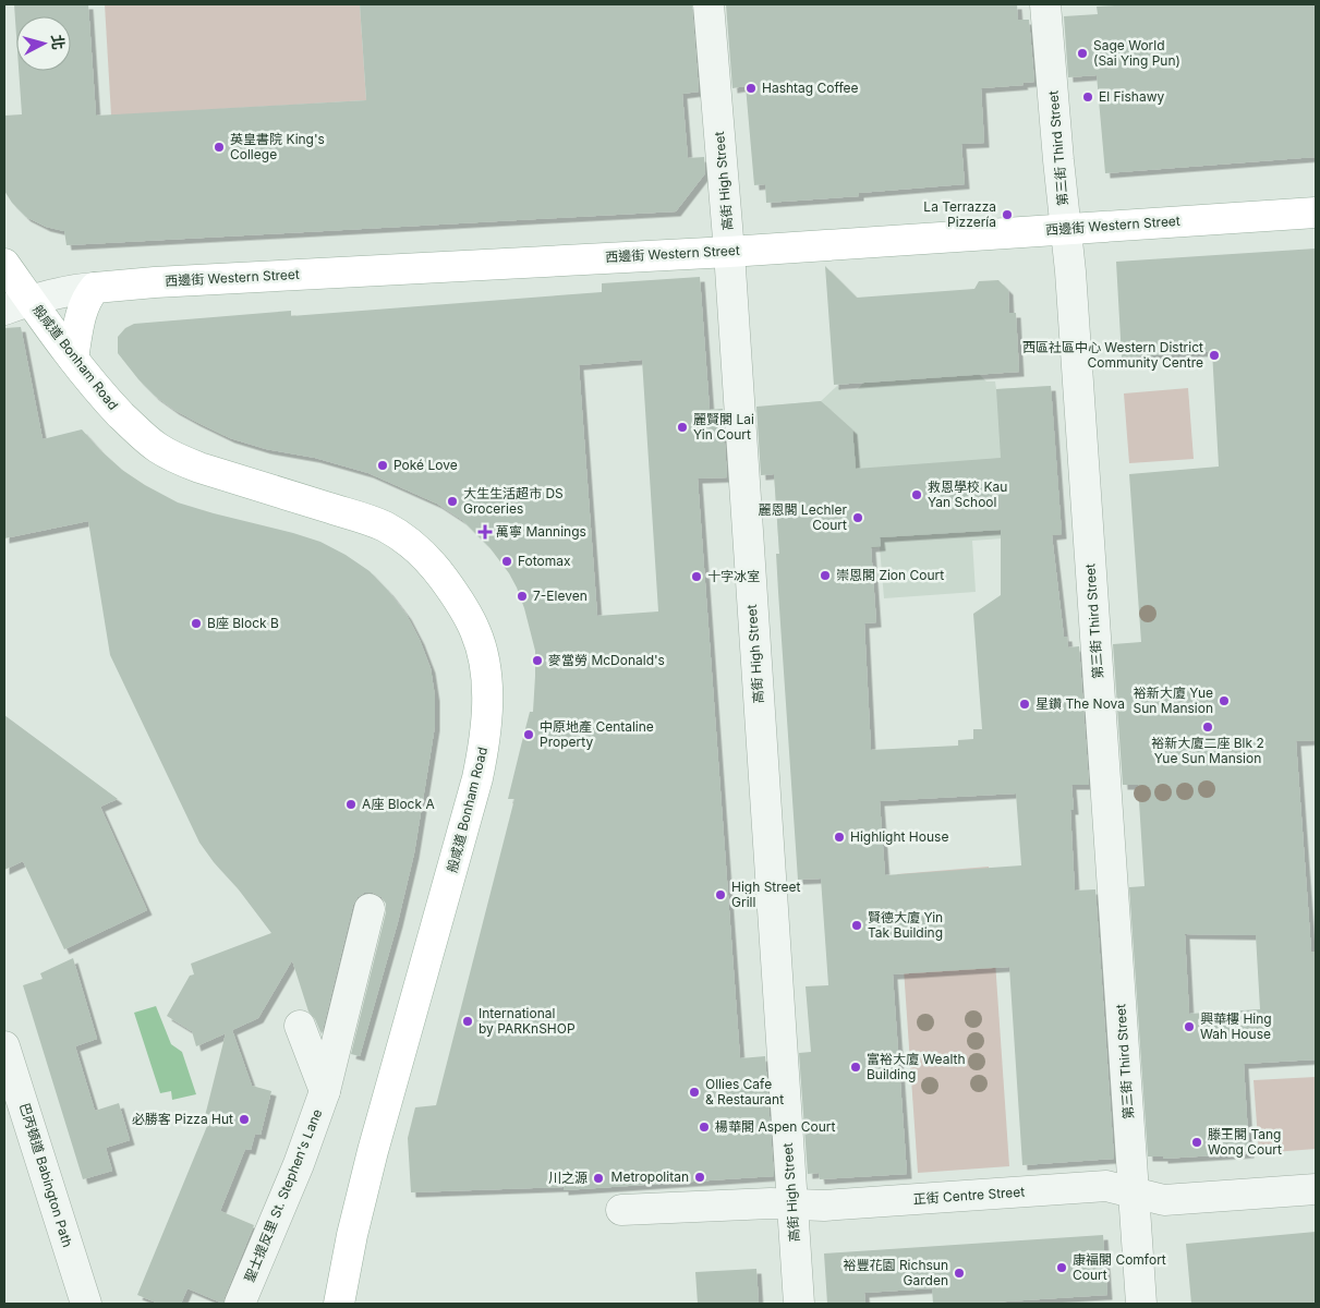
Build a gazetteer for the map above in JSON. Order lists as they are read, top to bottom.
{
  "streets": {
    "main road": ["西邊街 Western Street", "般咸道 Bonham Road"],
    "street": [
      "第三街 Third Street",
      "高街 High Street",
      "巴丙頓道 Babington Path",
      "聖士提反里 St. Stephen's Lane",
      "正街 Centre Street"
    ]
  },
  "crossings": [
    ["第三街 Third Street", "西邊街 Western Street"],
    ["第三街 Third Street", "正街 Centre Street"],
    ["高街 High Street", "西邊街 Western Street"],
    ["高街 High Street", "正街 Centre Street"],
    ["西邊街 Western Street", "般咸道 Bonham Road"]
  ],
  "places": {
    "other": [
      "Sage World (Sai Ying Pun)",
      "Hashtag Coffee",
      "El Fishawy",
      "英皇書院 King's College",
      "La Terrazza Pizzería",
      "西區社區中心 Western District Community Centre",
      "麗賢閣 Lai Yin Court",
      "Poké Love",
      "救恩學校 Kau Yan School",
      "大生生活超市 DS Groceries",
      "麗恩閣 Lechler Court",
      "Fotomax",
      "崇恩閣 Zion Court",
      "十字冰室",
      "7-Eleven",
      "B座 Block B",
      "麥當勞 McDonald's",
      "裕新大廈 Yue Sun Mansion",
      "星鑽 The Nova",
      "裕新大廈二座 Blk 2 Yue Sun Mansion",
      "中原地產 Centaline Property",
      "A座 Block A",
      "Highlight House",
      "High Street Grill",
      "賢德大廈 Yin Tak Building",
      "International by PARKnSHOP",
      "興華樓 Hing Wah House",
      "富裕大廈 Wealth Building",
      "Ollies Cafe & Restaurant",
      "必勝客 Pizza Hut",
      "楊華閣 Aspen Court",
      "滕王閣 Tang Wong Court",
      "Metropolitan",
      "川之源",
      "康福閣 Comfort Court",
      "裕豐花園 Richsun Garden"
    ],
    "health": ["萬寧 Mannings"]
  },
  "north": "right"
}
